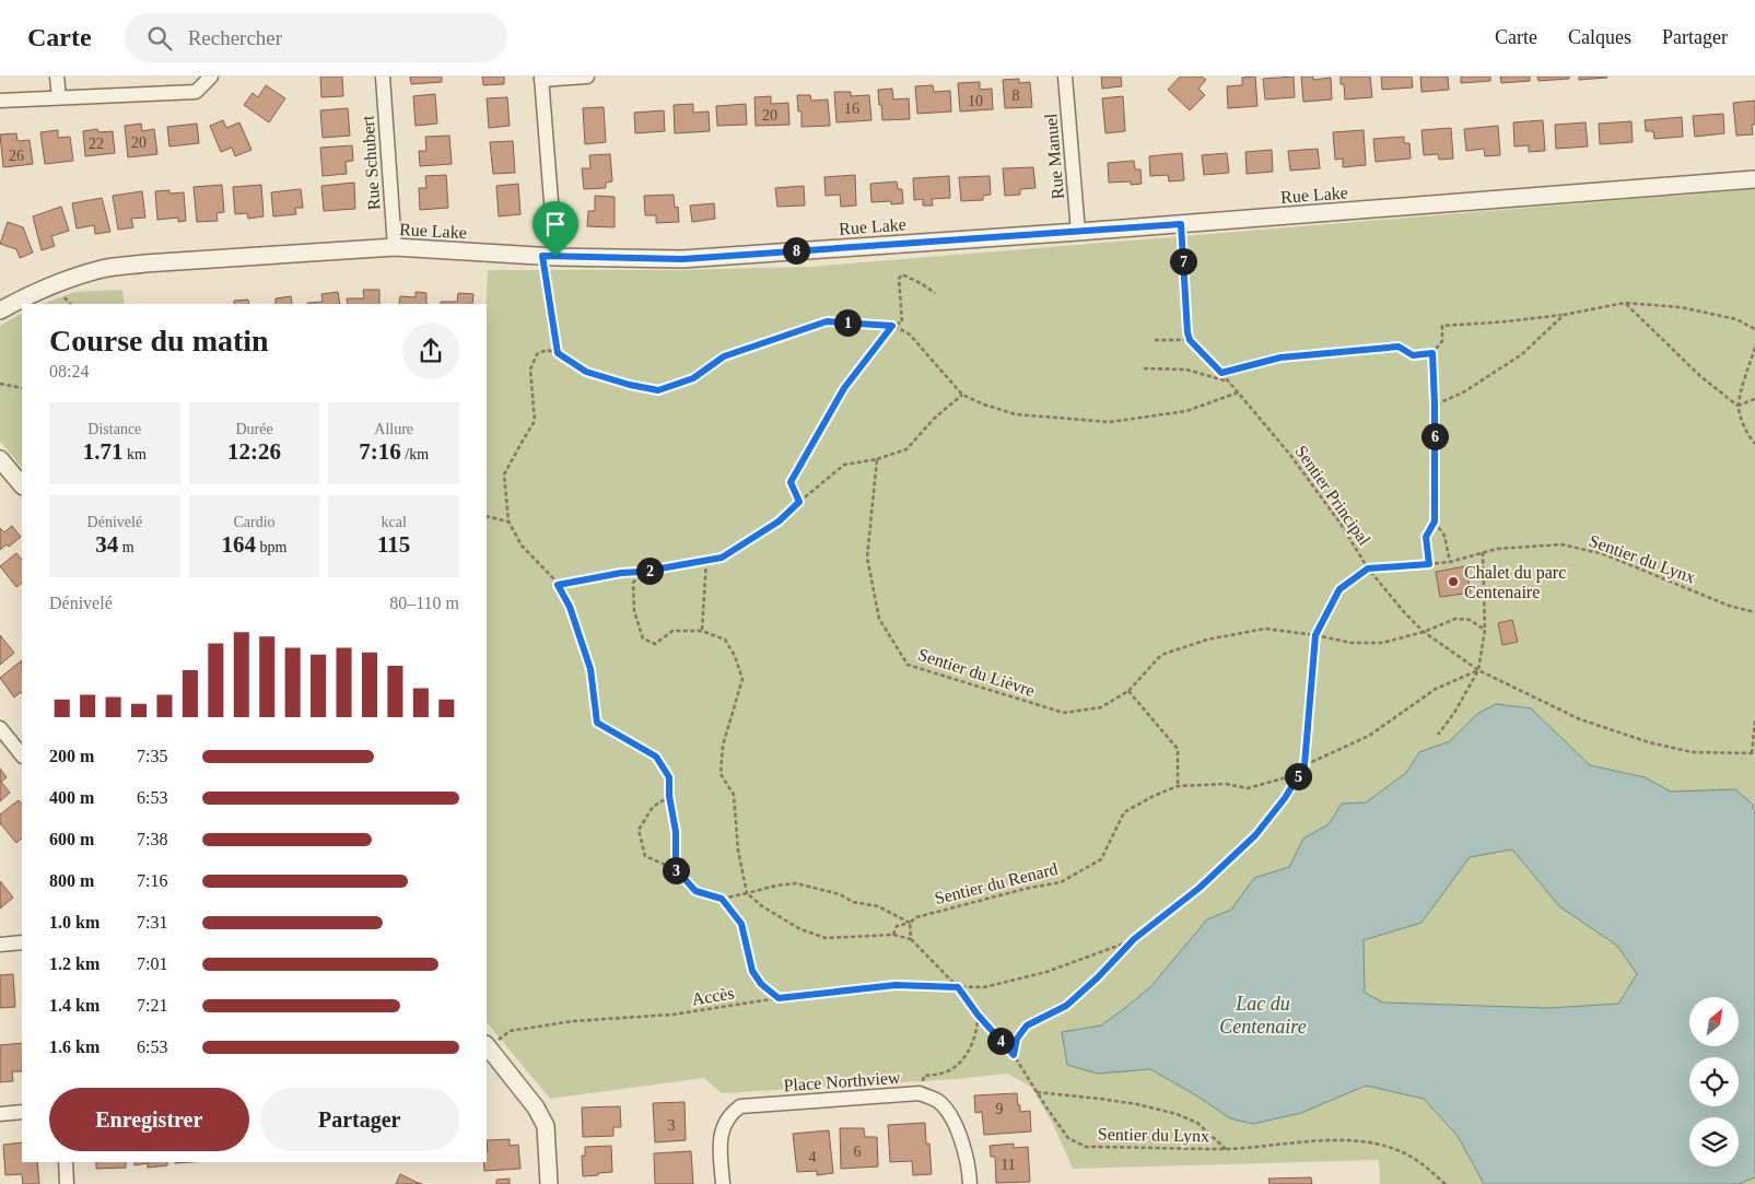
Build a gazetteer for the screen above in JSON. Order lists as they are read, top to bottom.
{
  "streets": {
    "street": [
      "Rue Manuel",
      "Rue Schubert",
      "Rue Lake",
      "Place Northview"
    ],
    "path": [
      "Sentier Principal",
      "Sentier du Lynx",
      "Sentier du Lièvre",
      "Sentier du Renard",
      "Accès"
    ]
  },
  "crossings": [
    ["Rue Manuel", "Rue Lake"],
    ["Rue Schubert", "Rue Lake"],
    ["Sentier Principal", "Sentier du Lynx"],
    ["Sentier Principal", "Sentier du Lièvre"],
    ["Sentier Principal", "Sentier du Renard"]
  ],
  "water": ["Lac du Centenaire"],
  "places": ["Chalet du parc Centenaire"],
  "house_numbers": [
    "8",
    "10",
    "16",
    "20",
    "20",
    "22",
    "26",
    "9",
    "3",
    "6",
    "4",
    "11"
  ],
  "north": "top right",
  "page": {
    "header": "Carte",
    "search": "Rechercher",
    "nav": ["Carte", "Calques", "Partager"],
    "pins": [
      "8",
      "7",
      "1",
      "6",
      "2",
      "5",
      "3",
      "4"
    ],
    "heading": ["Course du matin", "08:24"],
    "stats": [
      ["Distance", "1.71 km"],
      ["Durée", "12:26"],
      ["Allure", "7:16 /km"],
      ["Dénivelé", "34 m"],
      ["Cardio", "164 bpm"],
      ["kcal", "115"]
    ],
    "chart": ["Dénivelé", "80–110 m"],
    "list": [
      {
        "name": "200 m",
        "note": "7:35"
      },
      {
        "name": "400 m",
        "note": "6:53"
      },
      {
        "name": "600 m",
        "note": "7:38"
      },
      {
        "name": "800 m",
        "note": "7:16"
      },
      {
        "name": "1.0 km",
        "note": "7:31"
      },
      {
        "name": "1.2 km",
        "note": "7:01"
      },
      {
        "name": "1.4 km",
        "note": "7:21"
      },
      {
        "name": "1.6 km",
        "note": "6:53"
      }
    ],
    "buttons": ["Enregistrer", "Partager"]
  }
}
